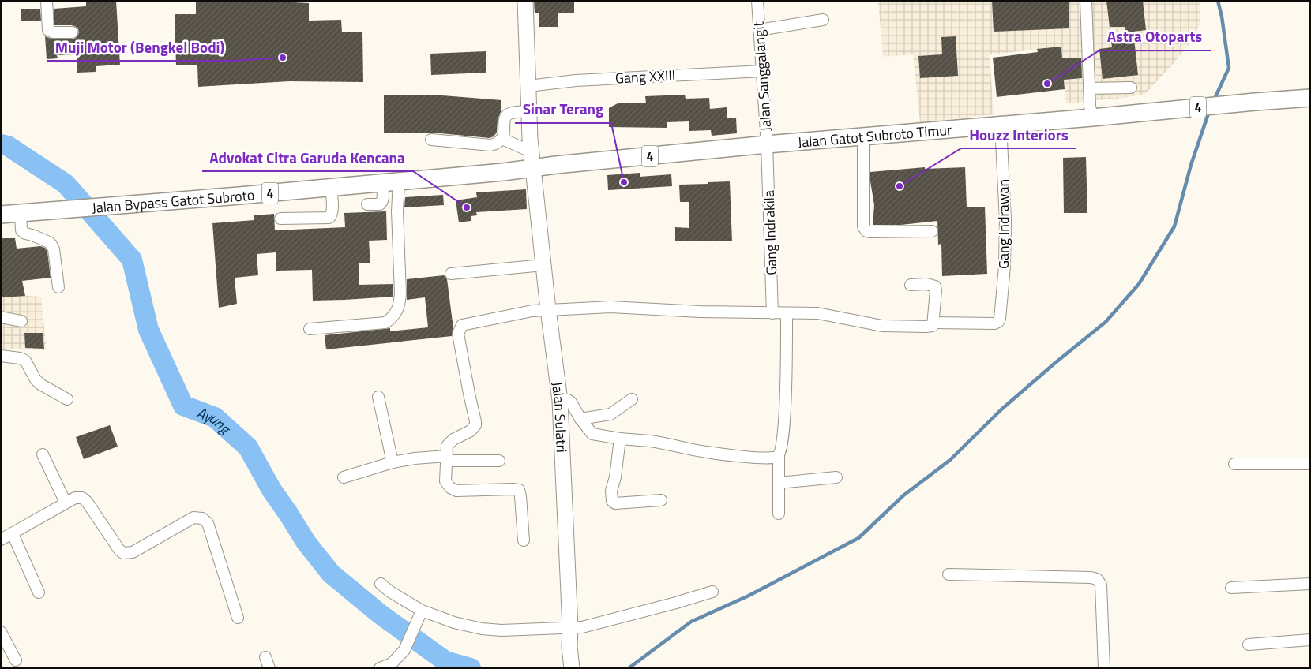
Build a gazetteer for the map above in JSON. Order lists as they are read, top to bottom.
{
  "streets": {
    "highway": ["4", "Jalan Gatot Subroto Timur", "Jalan Bypass Gatot Subroto"],
    "main road": ["Jalan Sulatri"],
    "street": [
      "Gang XXIII",
      "Jalan Sanggalangit",
      "Gang Indrawan",
      "Gang Indrakila"
    ]
  },
  "crossings": [
    ["Gang XXIII", "Jalan Sanggalangit"],
    ["Gang XXIII", "Jalan Sulatri"],
    ["Jalan Sanggalangit", "Jalan Gatot Subroto Timur"],
    ["Jalan Sanggalangit", "Gang Indrakila"],
    ["Jalan Gatot Subroto Timur", "Jalan Bypass Gatot Subroto"],
    ["Jalan Gatot Subroto Timur", "Gang Indrawan"],
    ["Jalan Gatot Subroto Timur", "Gang Indrakila"],
    ["Jalan Gatot Subroto Timur", "Jalan Sulatri"],
    ["Jalan Bypass Gatot Subroto", "Jalan Sulatri"]
  ],
  "water": ["Ayung"],
  "places": [
    "Muji Motor (Bengkel Bodi)",
    "Astra Otoparts",
    "Sinar Terang",
    "Houzz Interiors",
    "Advokat Citra Garuda Kencana"
  ]
}
